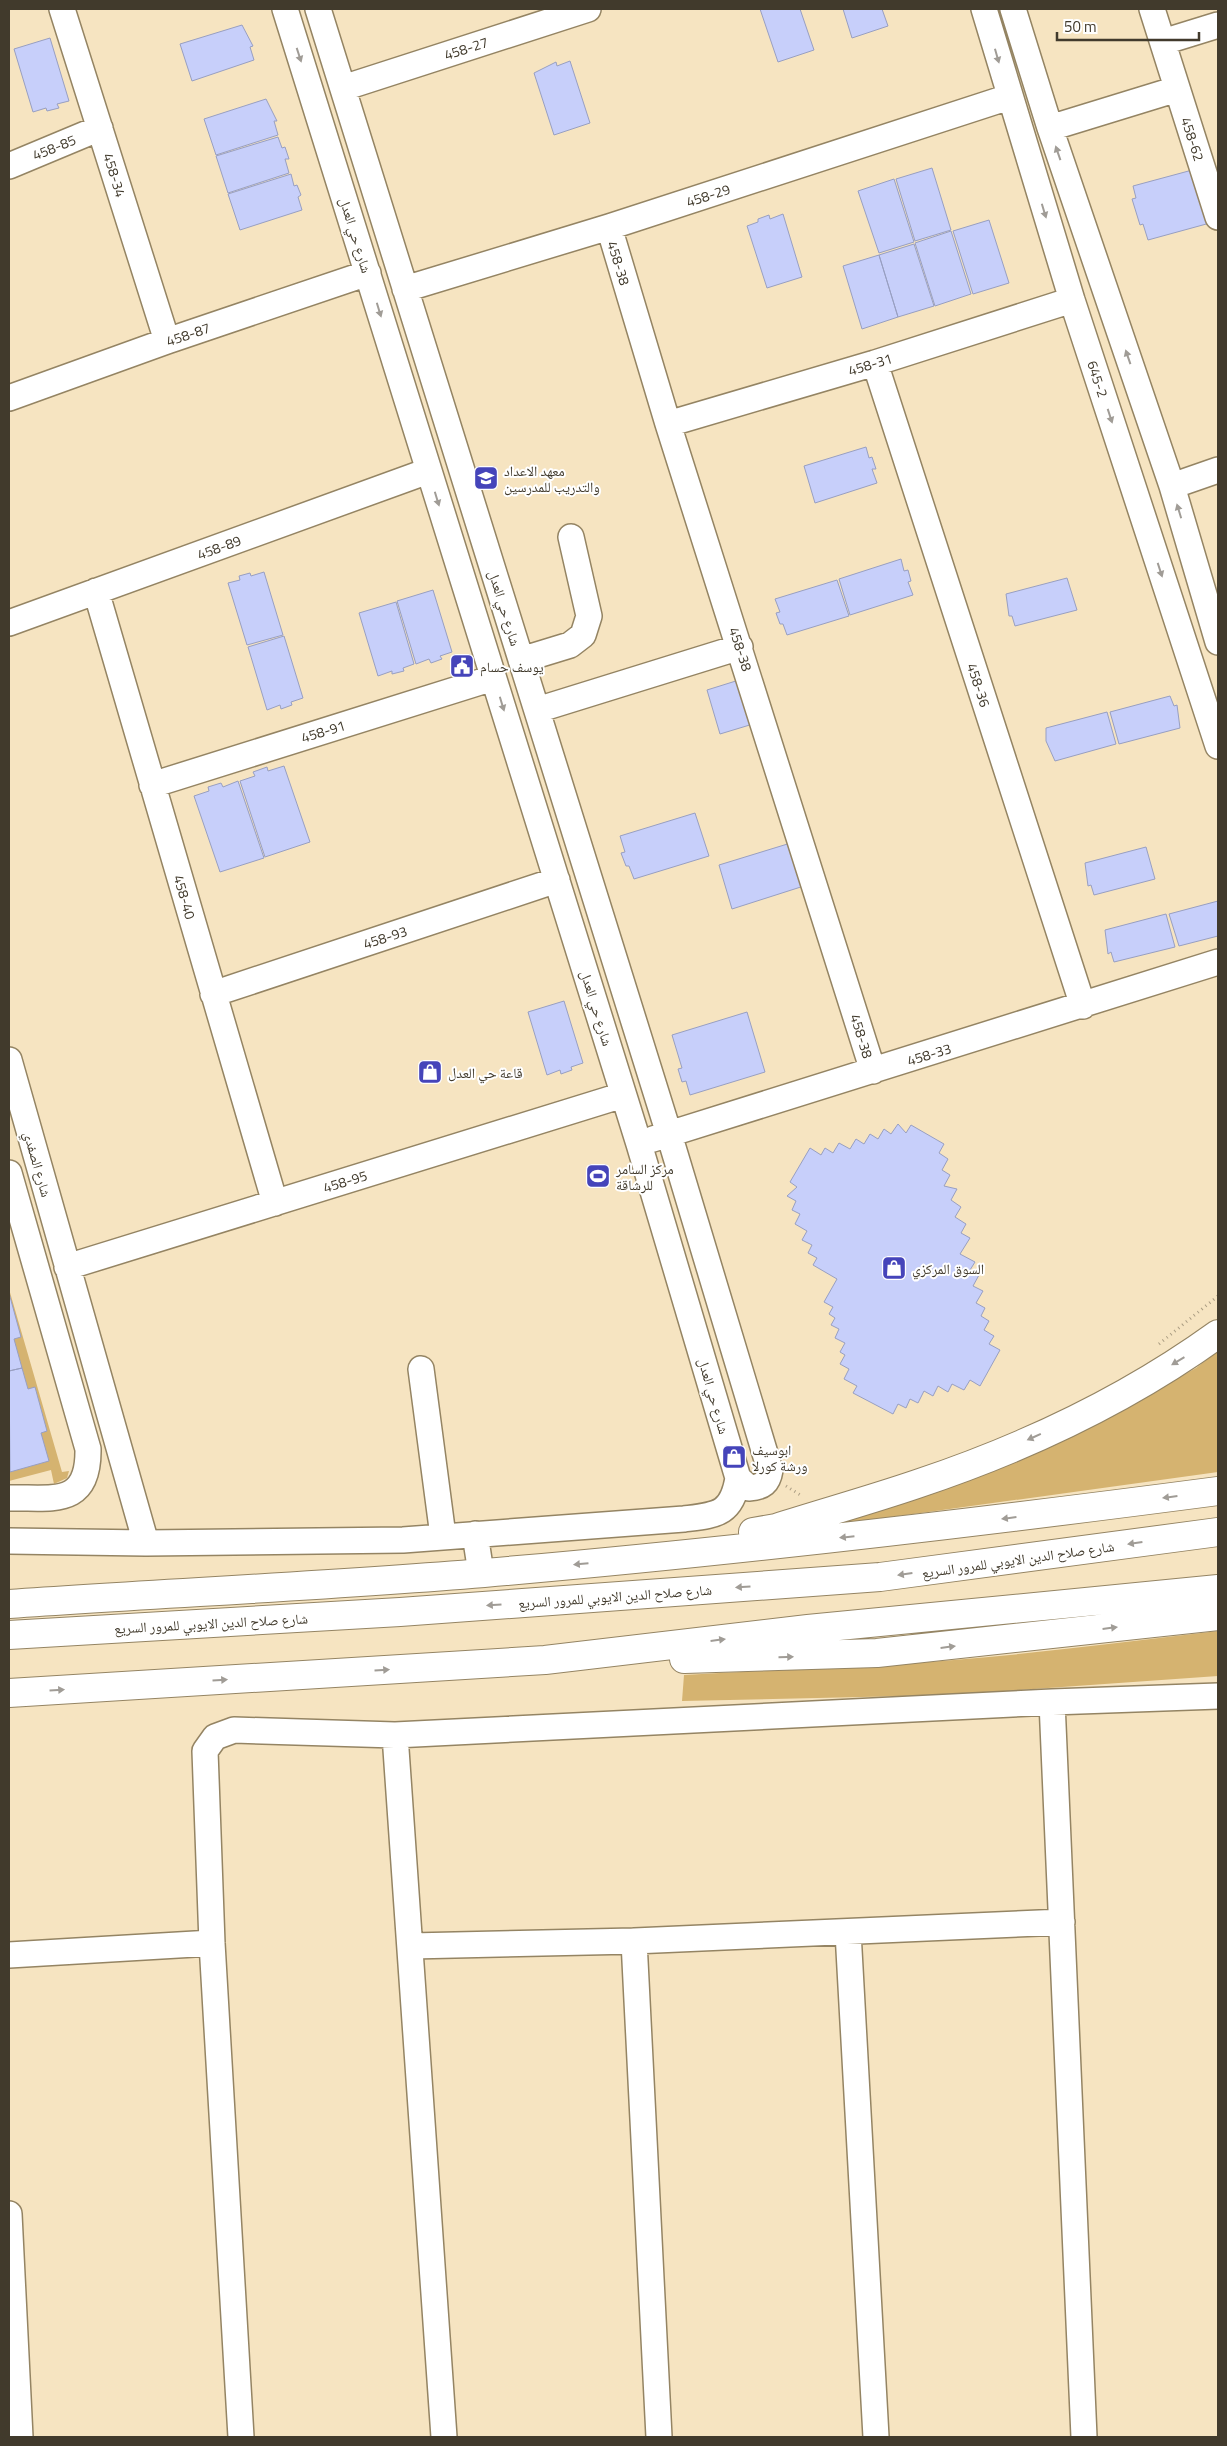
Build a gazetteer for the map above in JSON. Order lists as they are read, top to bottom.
{
  "streets": {
    "highway": ["شارع صلاح الدين الايوبي للمرور السريع"],
    "street": [
      "458-27",
      "458-62",
      "458-85",
      "458-34",
      "458-29",
      "شارع حي العدل",
      "458-38",
      "458-87",
      "458-31",
      "645-2",
      "458-89",
      "458-36",
      "458-91",
      "458-40",
      "458-93",
      "458-33",
      "شارع الصفدي",
      "458-95"
    ]
  },
  "crossings": [
    ["458-27", "شارع حي العدل"],
    ["458-85", "458-34"],
    ["458-34", "458-87"],
    ["458-29", "شارع حي العدل"],
    ["458-29", "458-38"],
    ["458-29", "645-2"],
    ["شارع حي العدل", "458-87"],
    ["شارع حي العدل", "458-89"],
    ["شارع حي العدل", "458-91"],
    ["شارع حي العدل", "458-93"],
    ["شارع حي العدل", "458-33"],
    ["شارع حي العدل", "458-95"],
    ["458-38", "458-31"],
    ["458-38", "458-33"],
    ["458-31", "645-2"],
    ["458-31", "458-36"],
    ["458-89", "458-40"],
    ["458-36", "458-33"],
    ["458-91", "458-40"],
    ["458-40", "458-93"],
    ["458-40", "458-95"],
    ["شارع الصفدي", "458-95"]
  ],
  "places": {
    "school or university": ["معهد الاعداد والتدريب للمدرسين"],
    "public building": ["يوسف حسام"],
    "shop": ["قاعة حي العدل", "السوق المركزي", "ابوسيف ورشة كورلا"],
    "sports": ["مركز السامر للرشاقة"]
  },
  "scale_bar": "50 m"
}
